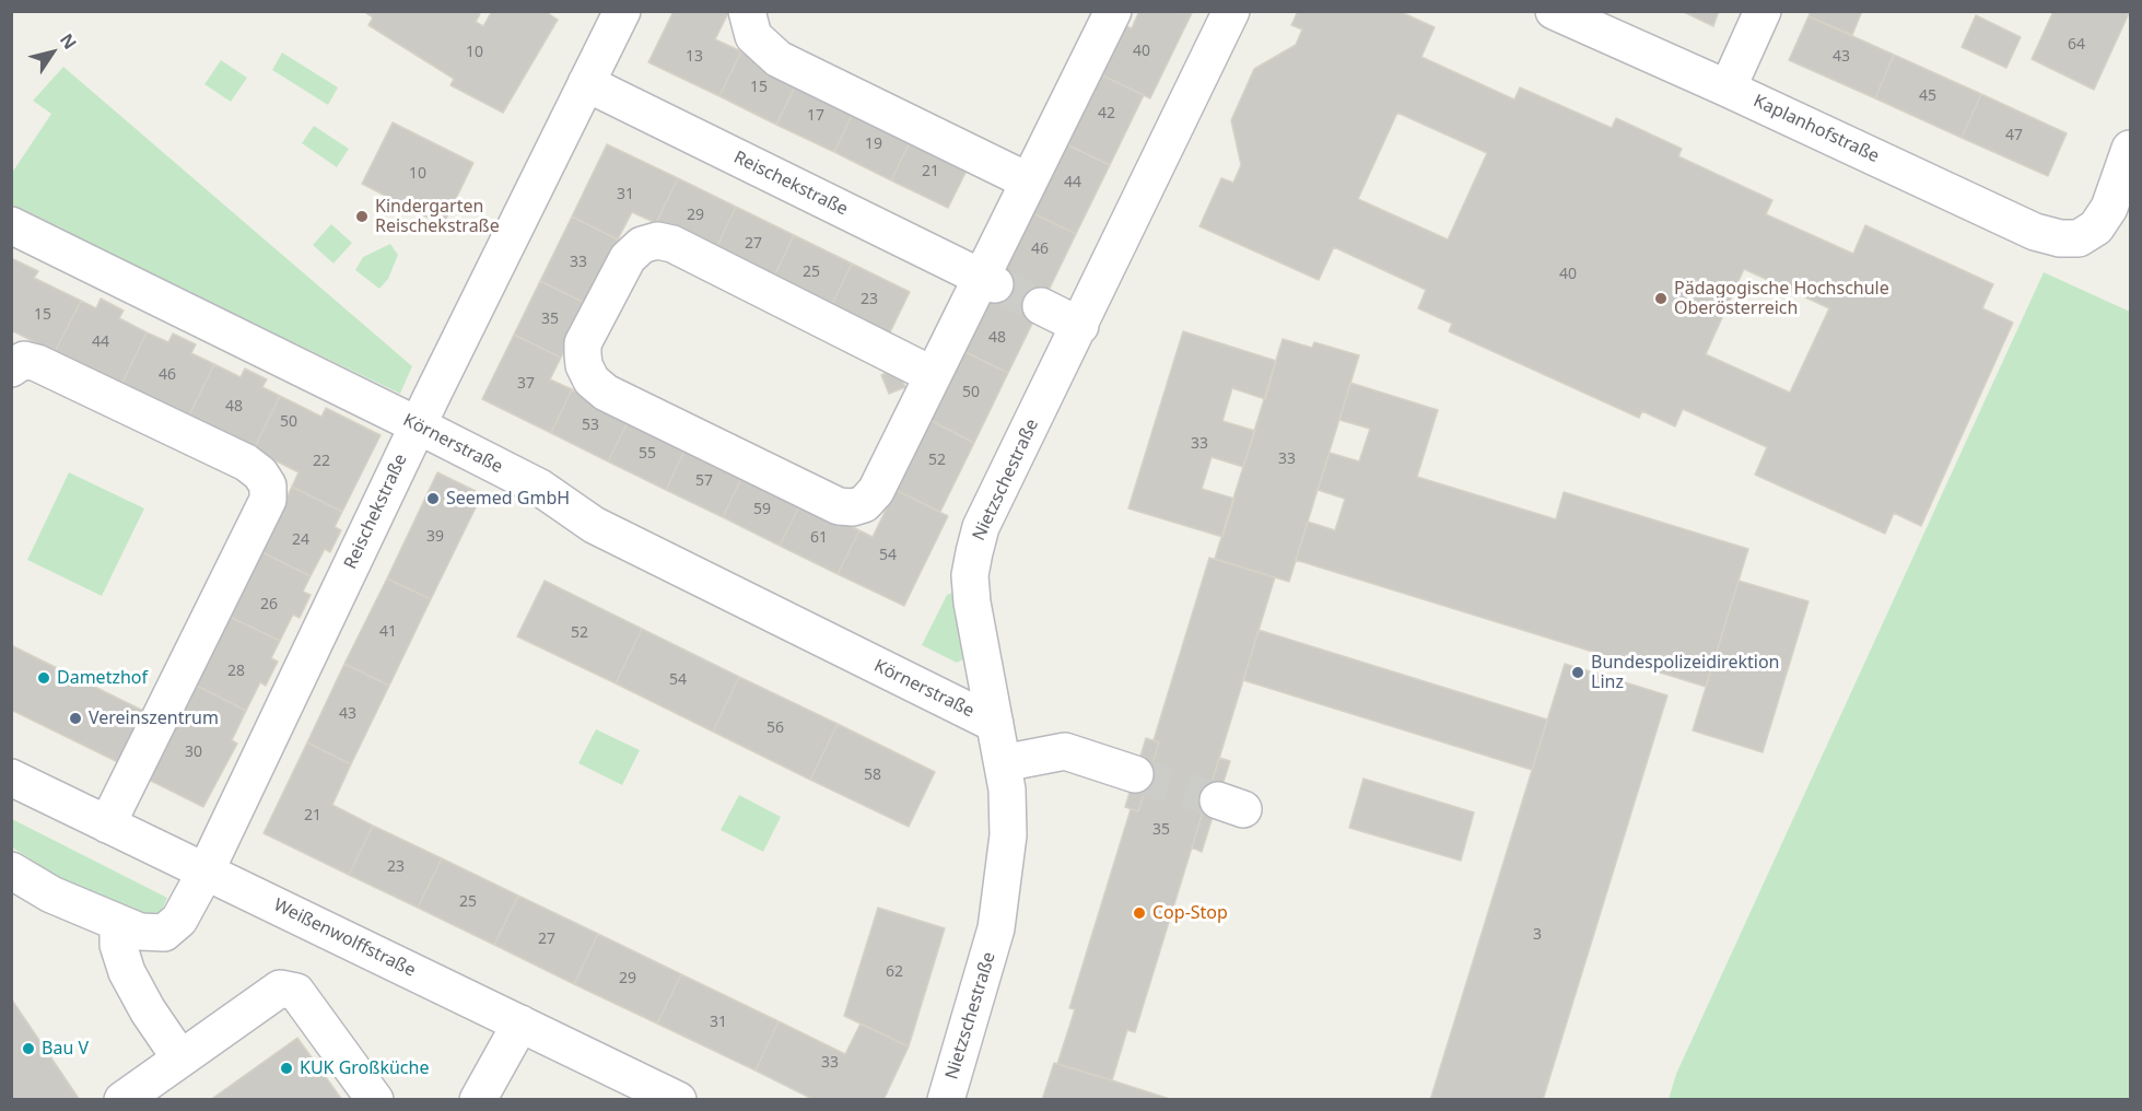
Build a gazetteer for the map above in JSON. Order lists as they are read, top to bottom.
{
  "streets": {
    "street": [
      "Kaplanhofstraße",
      "Reischekstraße",
      "Körnerstraße",
      "Nietzschestraße",
      "Weißenwolffstraße"
    ]
  },
  "crossings": [
    ["Reischekstraße", "Körnerstraße"],
    ["Reischekstraße", "Weißenwolffstraße"],
    ["Körnerstraße", "Nietzschestraße"]
  ],
  "places": [
    "Kindergarten Reischekstraße",
    "Pädagogische Hochschule Oberösterreich",
    "Seemed GmbH",
    "Bundespolizeidirektion Linz",
    "Dametzhof",
    "Vereinszentrum",
    "Cop-Stop",
    "Bau V",
    "KUK Großküche"
  ],
  "house_numbers": [
    "64",
    "40",
    "10",
    "13",
    "43",
    "15",
    "45",
    "42",
    "17",
    "47",
    "19",
    "21",
    "10",
    "44",
    "31",
    "29",
    "27",
    "46",
    "33",
    "25",
    "40",
    "23",
    "15",
    "35",
    "48",
    "44",
    "46",
    "37",
    "50",
    "48",
    "50",
    "53",
    "33",
    "55",
    "33",
    "52",
    "22",
    "57",
    "59",
    "39",
    "61",
    "24",
    "54",
    "26",
    "41",
    "52",
    "28",
    "54",
    "43",
    "56",
    "30",
    "58",
    "21",
    "35",
    "23",
    "25",
    "3",
    "27",
    "62",
    "29",
    "31",
    "33"
  ],
  "north": "top right"
}
